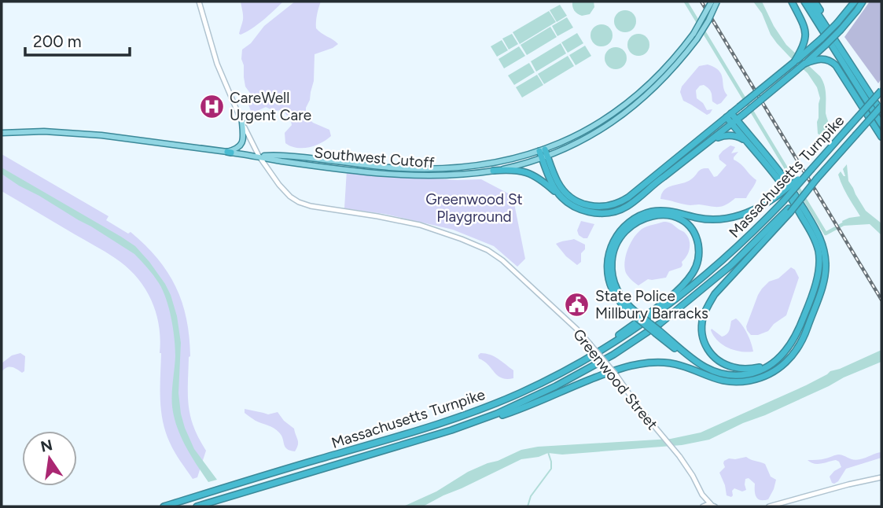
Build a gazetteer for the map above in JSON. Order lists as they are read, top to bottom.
{
  "streets": {
    "highway": ["Massachusetts Turnpike"],
    "main road": ["Southwest Cutoff"],
    "street": ["Greenwood Street"]
  },
  "crossings": [
    ["Southwest Cutoff", "Greenwood Street"]
  ],
  "parks": ["Greenwood St Playground"],
  "places": {
    "hospital": ["CareWell Urgent Care"],
    "public building": ["State Police Millbury Barracks"]
  },
  "scale_bar": "200 m",
  "north": "top"
}
